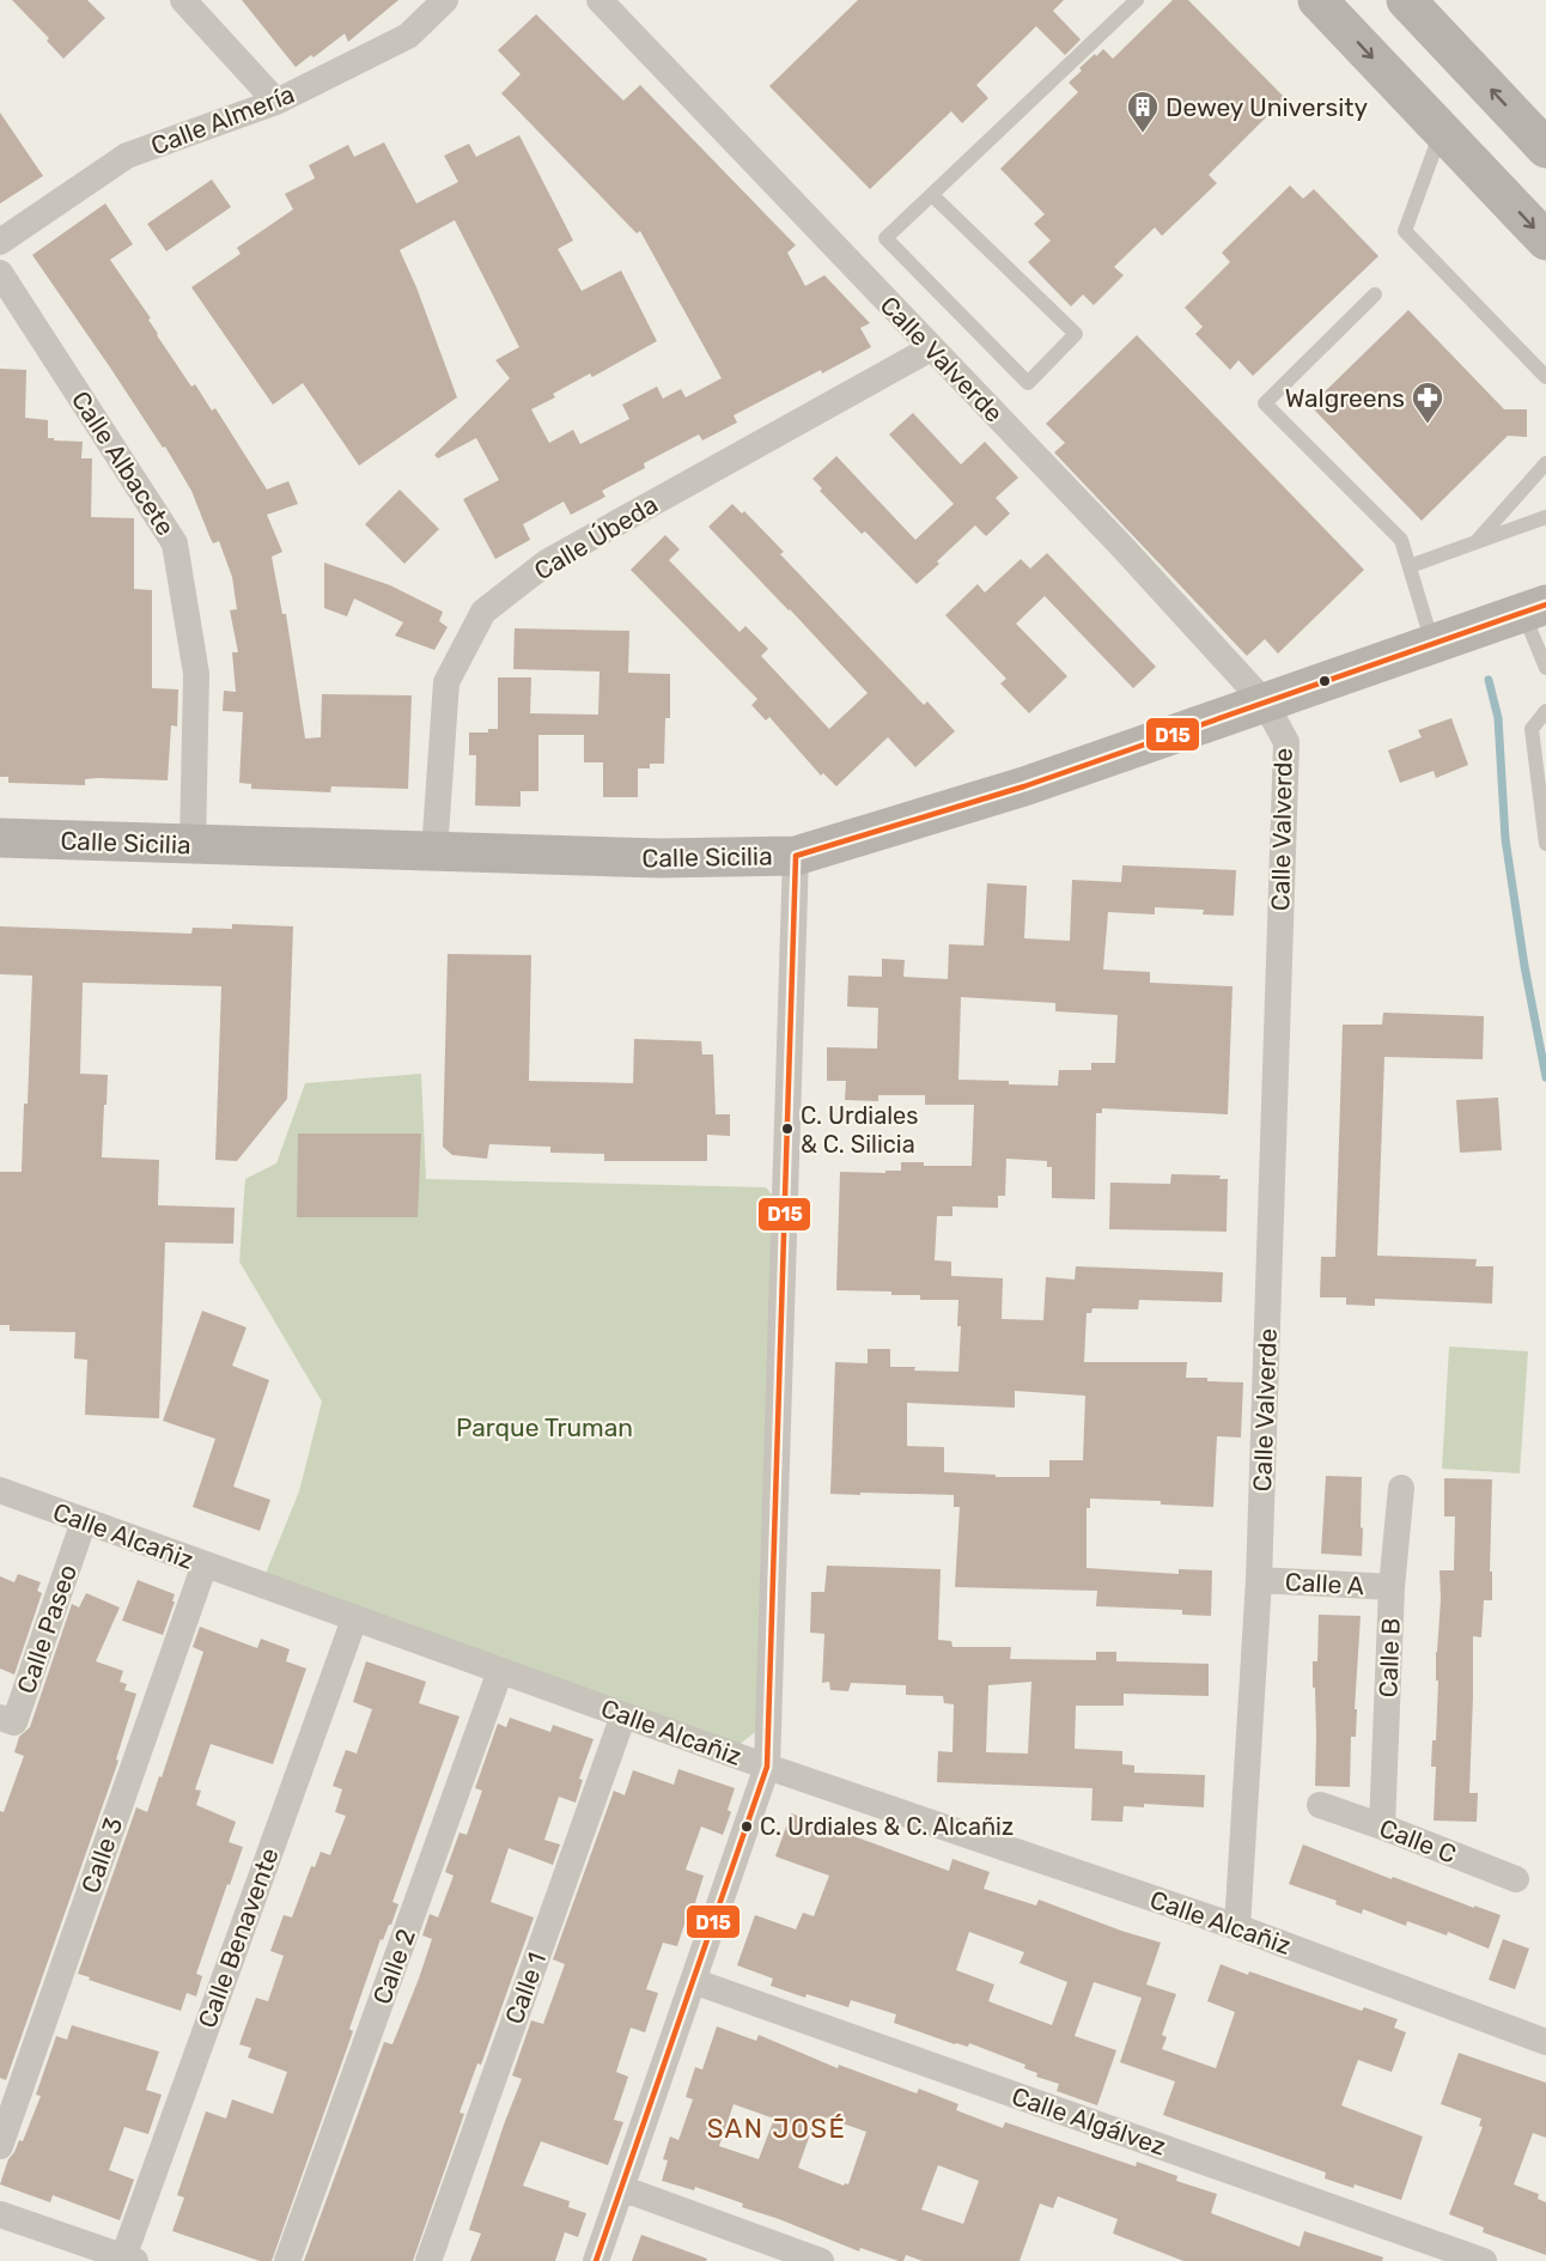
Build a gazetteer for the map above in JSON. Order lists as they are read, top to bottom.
{
  "streets": {
    "street": [
      "Calle Almería",
      "Calle Valverde",
      "Calle Albacete",
      "Calle Úbeda",
      "Calle Sicilia",
      "Calle Alcañiz",
      "Calle A",
      "Calle Paseo",
      "Calle B",
      "Calle C",
      "Calle 3",
      "Calle Benavente",
      "Calle 2",
      "Calle 1",
      "Calle Algálvez"
    ]
  },
  "crossings": [
    ["Calle Valverde", "Calle Úbeda"],
    ["Calle Valverde", "Calle Sicilia"],
    ["Calle Valverde", "Calle Alcañiz"],
    ["Calle Valverde", "Calle A"],
    ["Calle Albacete", "Calle Sicilia"],
    ["Calle Úbeda", "Calle Sicilia"],
    ["Calle Alcañiz", "Calle Paseo"],
    ["Calle Alcañiz", "Calle 3"],
    ["Calle Alcañiz", "Calle Benavente"],
    ["Calle Alcañiz", "Calle 2"],
    ["Calle Alcañiz", "Calle 1"],
    ["Calle A", "Calle B"],
    ["Calle B", "Calle C"]
  ],
  "districts": ["SAN JOSÉ"],
  "parks": ["Parque Truman"],
  "places": {
    "building": ["Dewey University"],
    "pharmacy": ["Walgreens"],
    "other": ["C. Urdiales & C. Silicia", "C. Urdiales & C. Alcañiz"]
  },
  "lines": ["transit line D15"]
}
